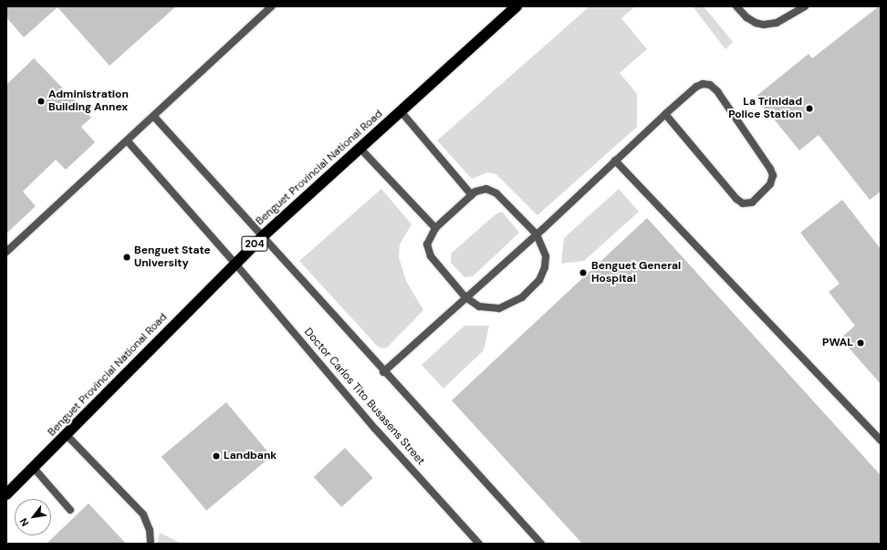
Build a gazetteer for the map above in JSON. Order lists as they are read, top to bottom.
{
  "streets": {
    "highway": ["Benguet Provincial National Road", "204"],
    "street": ["Doctor Carlos Tito Busasens Street"]
  },
  "crossings": [
    ["Benguet Provincial National Road", "Doctor Carlos Tito Busasens Street"]
  ],
  "places": [
    "Administration Building Annex",
    "La Trinidad Police Station",
    "Benguet State University",
    "Benguet General Hospital",
    "PWAL",
    "Landbank"
  ],
  "north": "bottom left"
}
